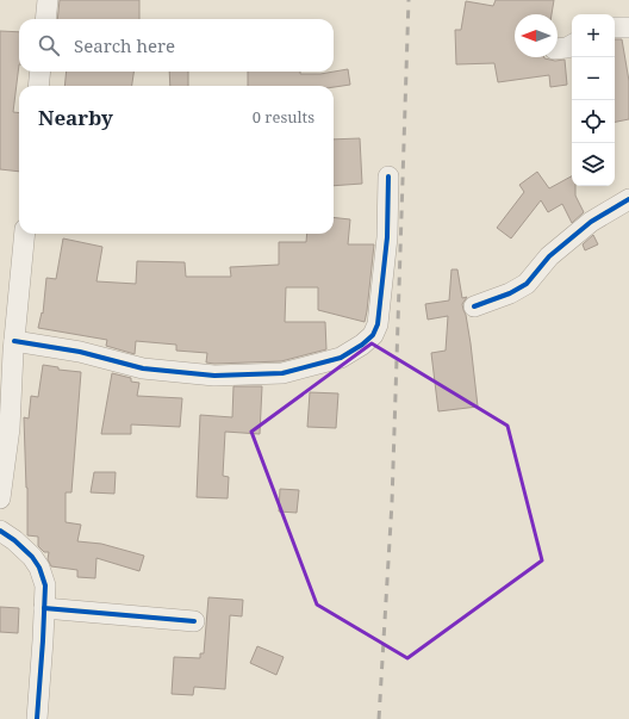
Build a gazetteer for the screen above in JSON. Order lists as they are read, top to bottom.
{
  "north": "left",
  "page": {
    "map_buttons": ["+", "−"],
    "search": "Search here",
    "heading": ["Nearby", "0 results"]
  }
}
